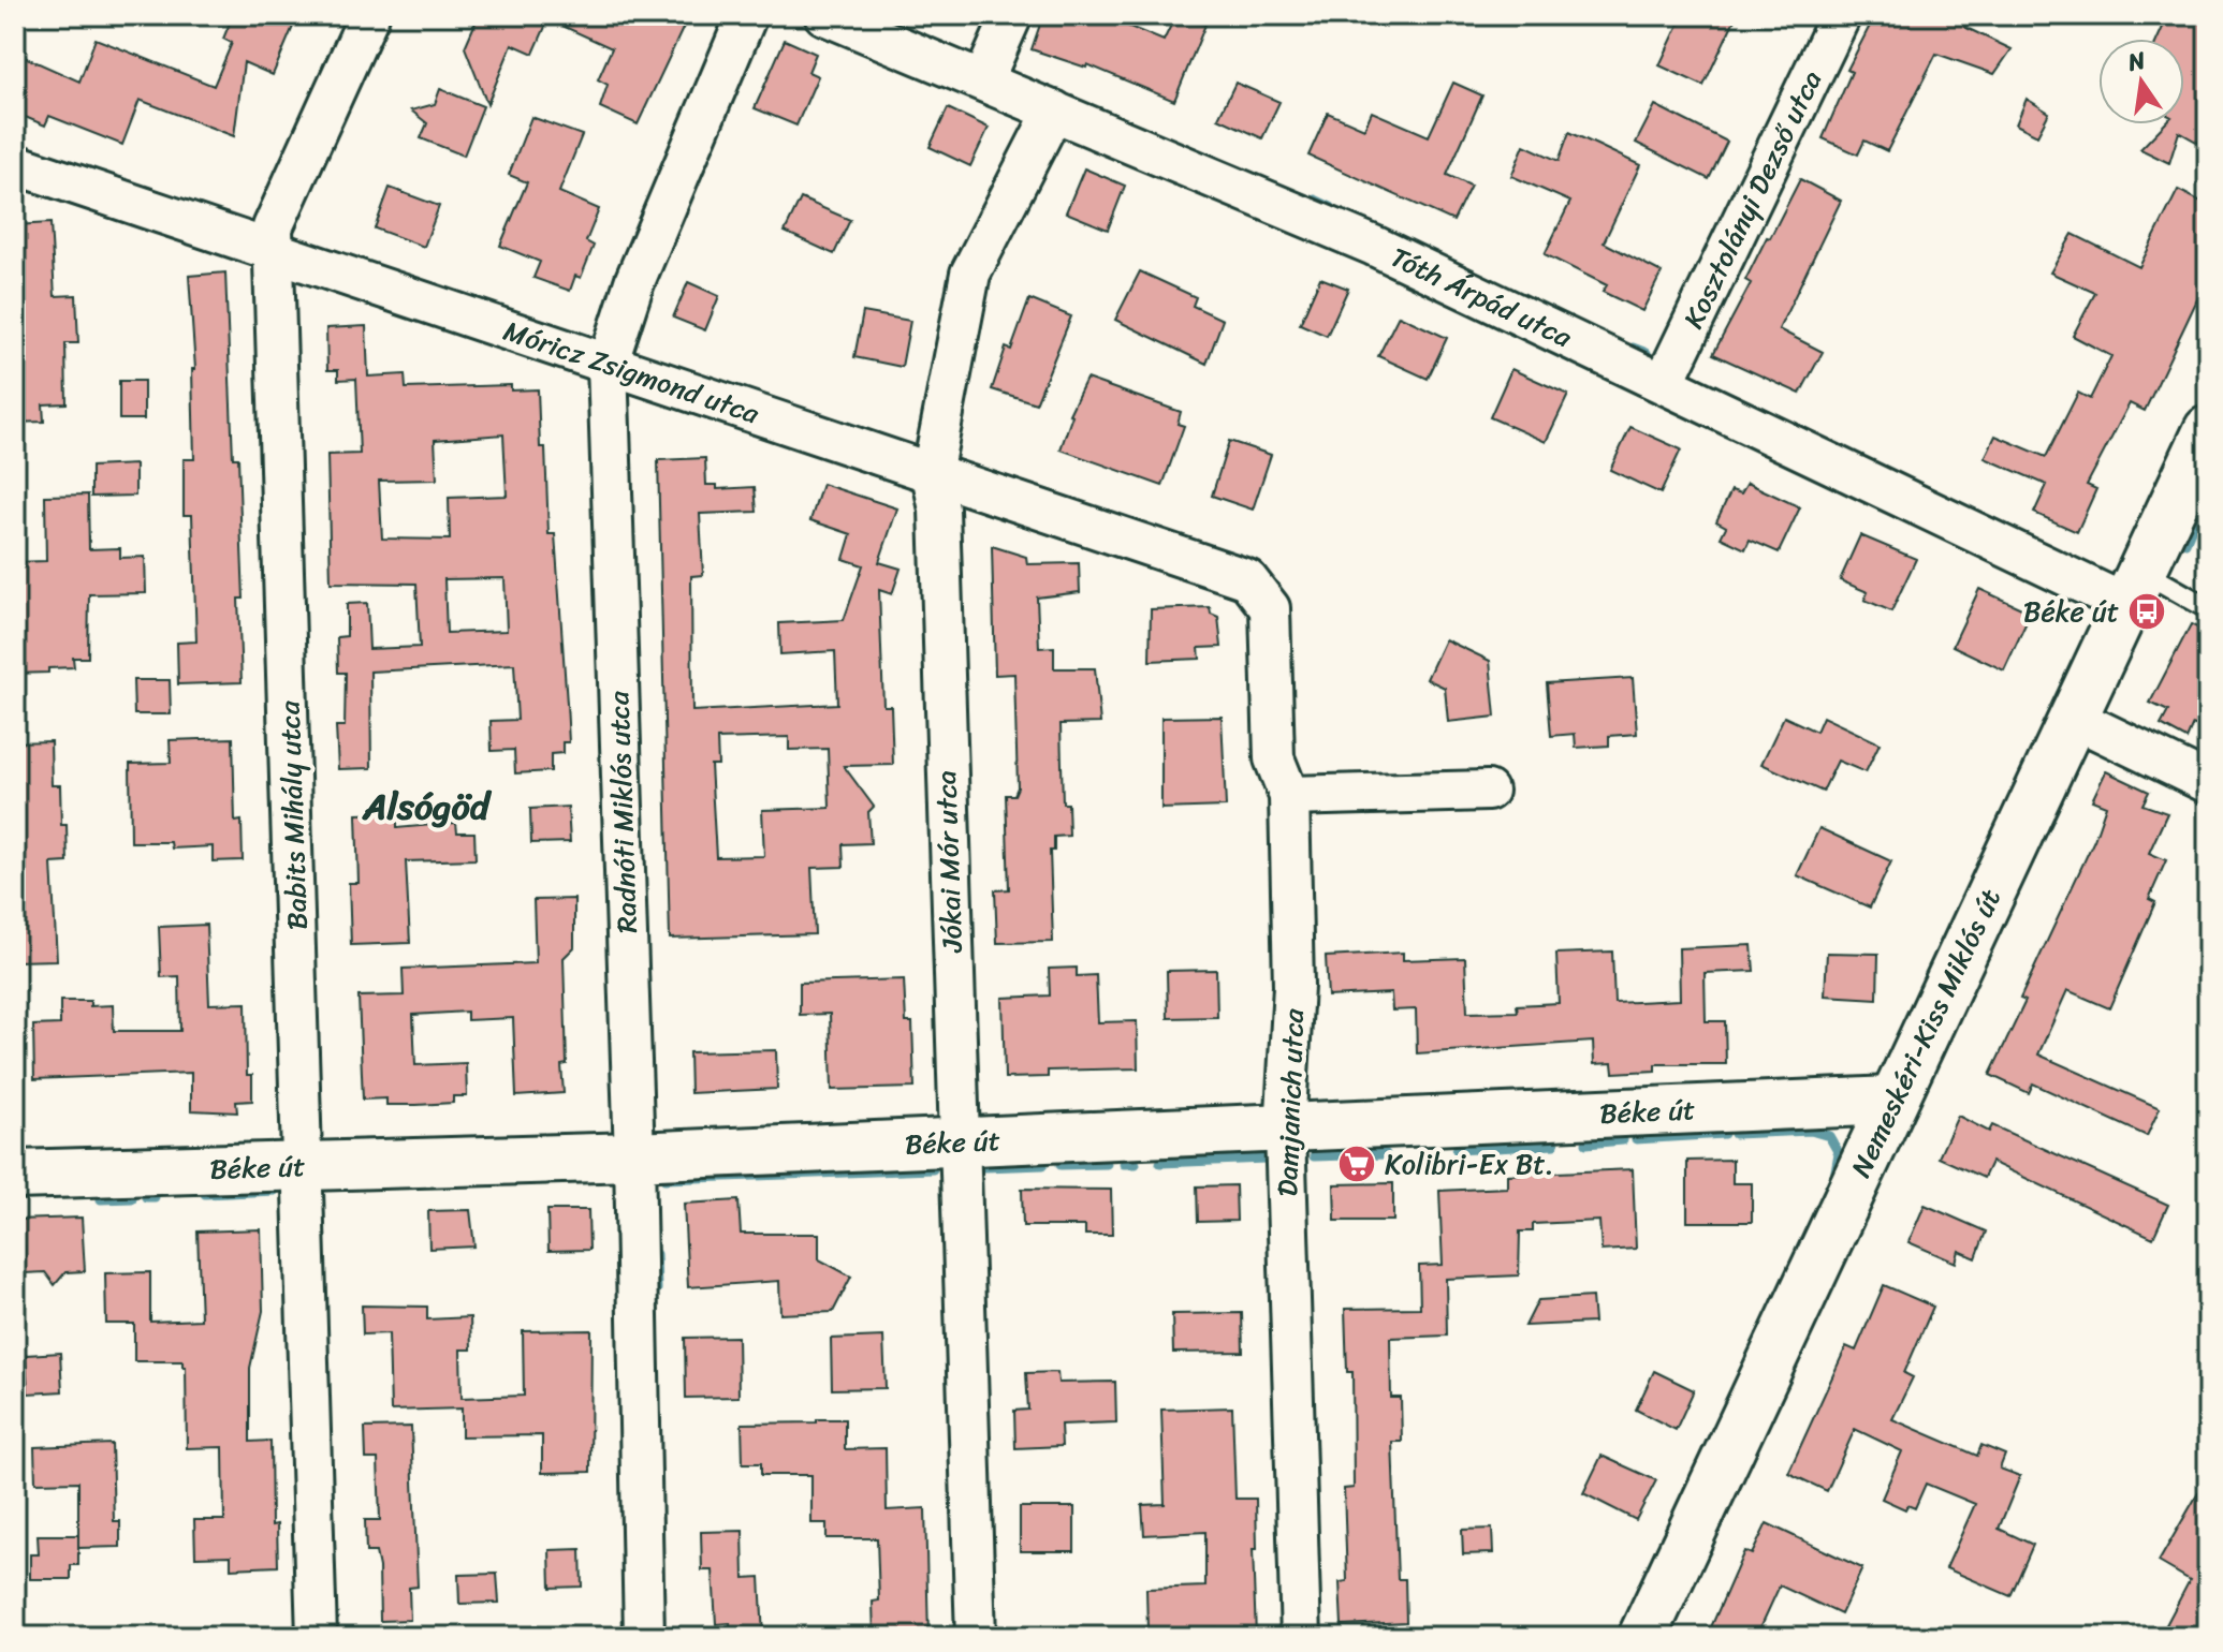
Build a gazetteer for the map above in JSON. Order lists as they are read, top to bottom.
{
  "streets": {
    "street": [
      "Kosztolányi Dezső utca",
      "Tóth Árpád utca",
      "Móricz Zsigmond utca",
      "Radnóti Miklós utca",
      "Babits Mihály utca",
      "Jókai Mór utca",
      "Nemeskéri-Kiss Miklós út",
      "Damjanich utca",
      "Béke út"
    ]
  },
  "crossings": [
    ["Kosztolányi Dezső utca", "Tóth Árpád utca"],
    ["Tóth Árpád utca", "Jókai Mór utca"],
    ["Tóth Árpád utca", "Nemeskéri-Kiss Miklós út"],
    ["Móricz Zsigmond utca", "Radnóti Miklós utca"],
    ["Móricz Zsigmond utca", "Babits Mihály utca"],
    ["Móricz Zsigmond utca", "Jókai Mór utca"],
    ["Móricz Zsigmond utca", "Damjanich utca"],
    ["Radnóti Miklós utca", "Béke út"],
    ["Babits Mihály utca", "Béke út"],
    ["Jókai Mór utca", "Béke út"],
    ["Nemeskéri-Kiss Miklós út", "Béke út"],
    ["Damjanich utca", "Béke út"]
  ],
  "districts": ["Alsógöd"],
  "places": {
    "bus stop": ["Béke út"],
    "supermarket": ["Kolibri-Ex Bt."]
  },
  "north": "top"
}
